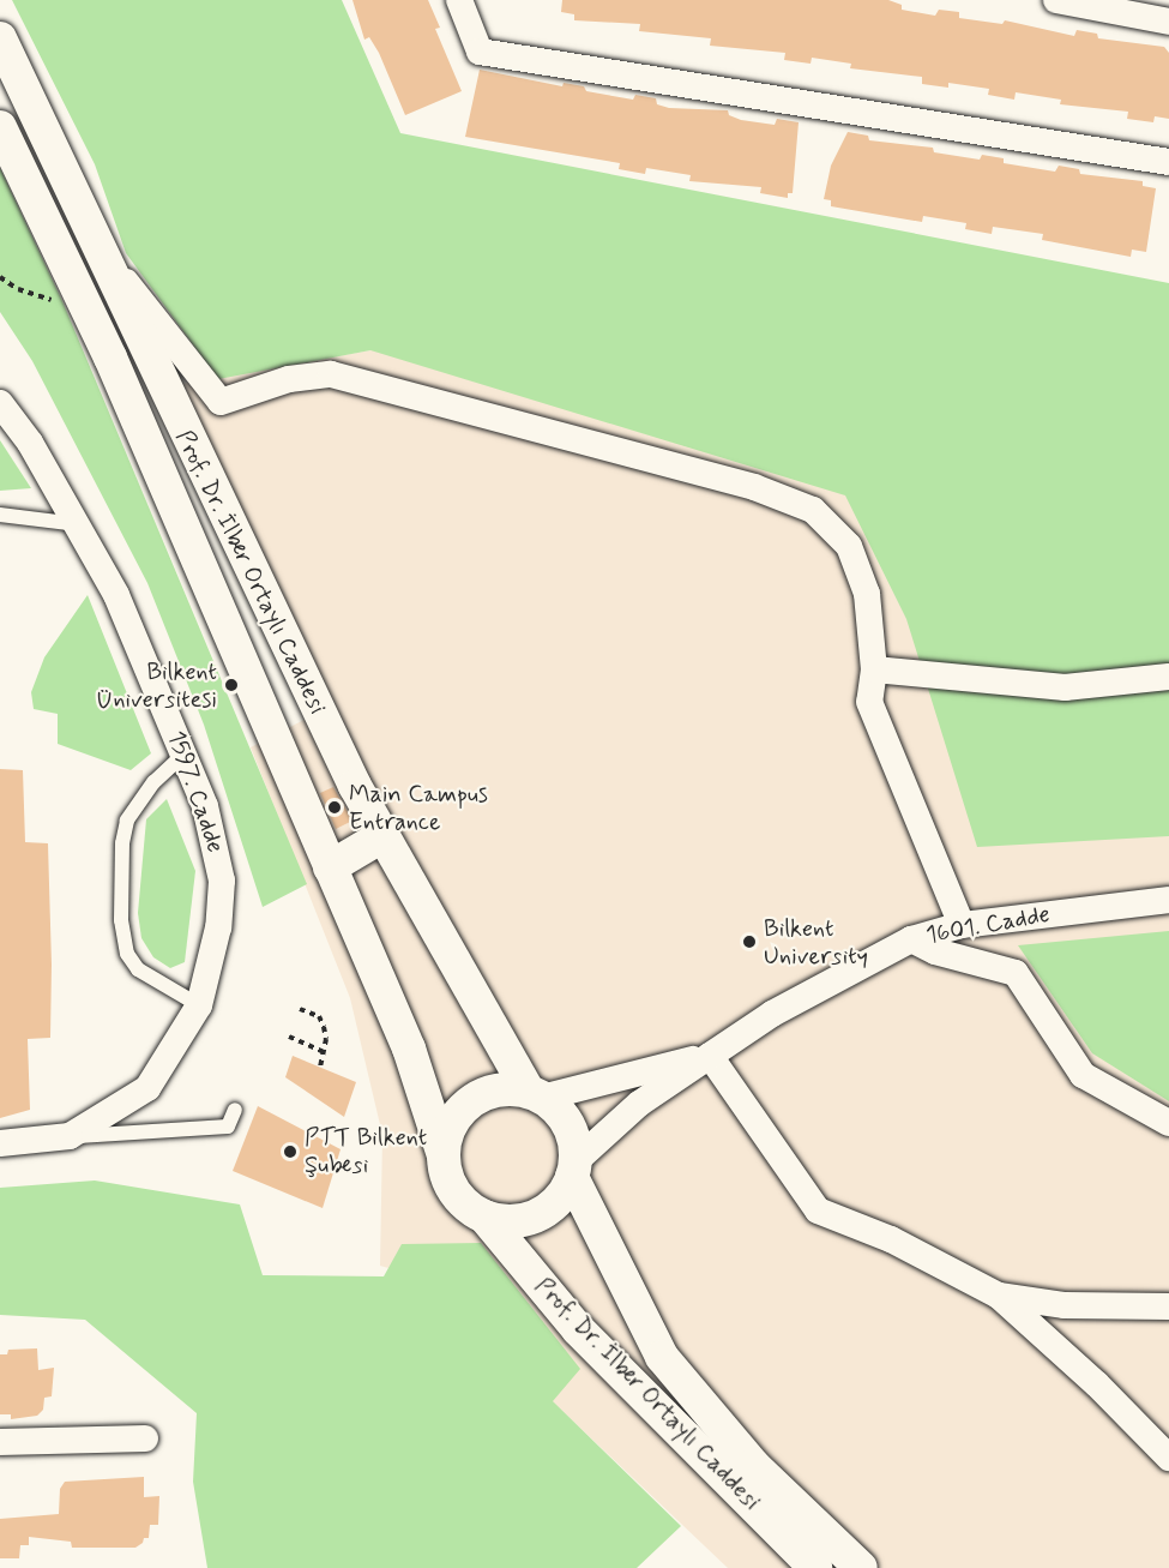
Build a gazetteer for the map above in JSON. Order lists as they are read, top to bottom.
{
  "streets": {
    "street": ["Prof. Dr. İlber Ortaylı Caddesi", "1597. Cadde", "1601. Cadde"]
  },
  "crossings": [
    ["Prof. Dr. İlber Ortaylı Caddesi", "1601. Cadde"]
  ],
  "places": [
    "Bilkent Üniversitesi",
    "Main Campus Entrance",
    "Bilkent University",
    "PTT Bilkent Şubesi"
  ]
}
